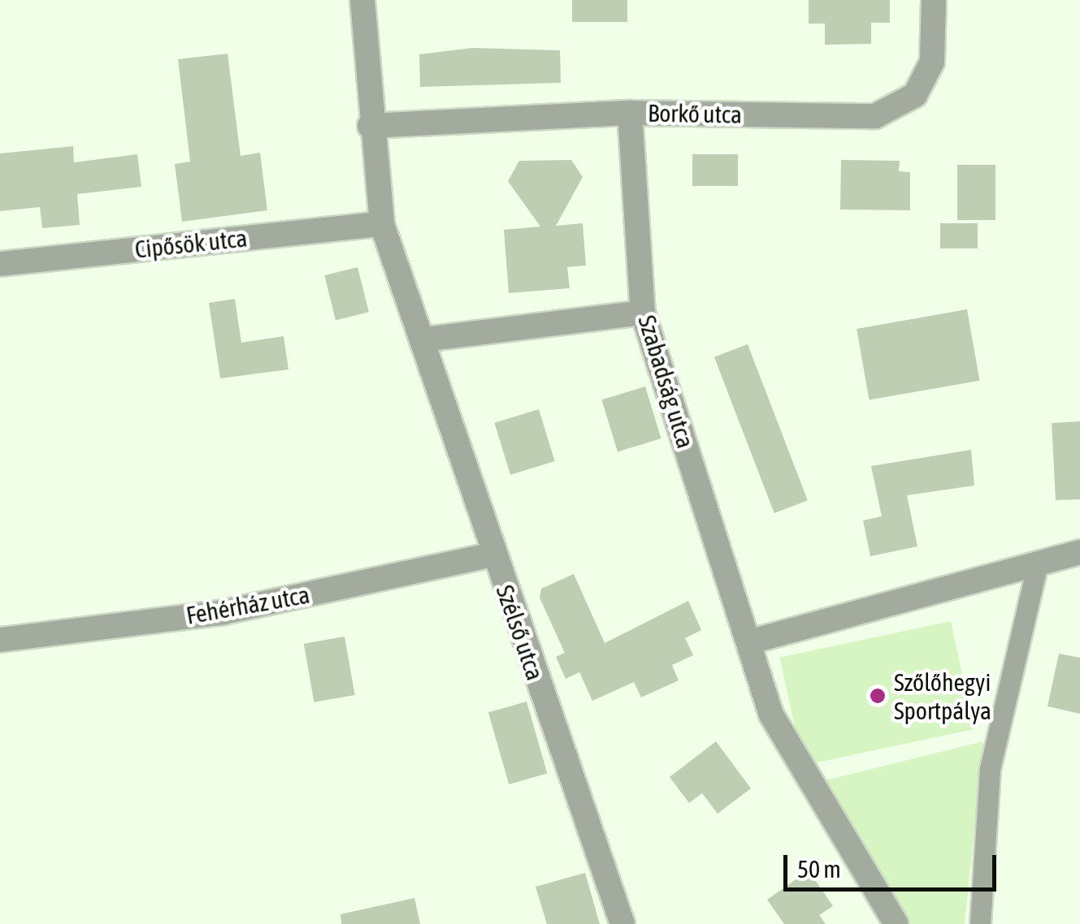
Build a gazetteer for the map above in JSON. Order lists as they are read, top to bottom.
{
  "streets": {
    "street": [
      "Borkő utca",
      "Cipősök utca",
      "Szabadság utca",
      "Fehérház utca",
      "Szélső utca"
    ]
  },
  "crossings": [
    ["Borkő utca", "Szabadság utca"],
    ["Borkő utca", "Szélső utca"],
    ["Cipősök utca", "Szélső utca"],
    ["Fehérház utca", "Szélső utca"]
  ],
  "places": ["Szőlőhegyi Sportpálya"],
  "scale_bar": "50 m"
}
